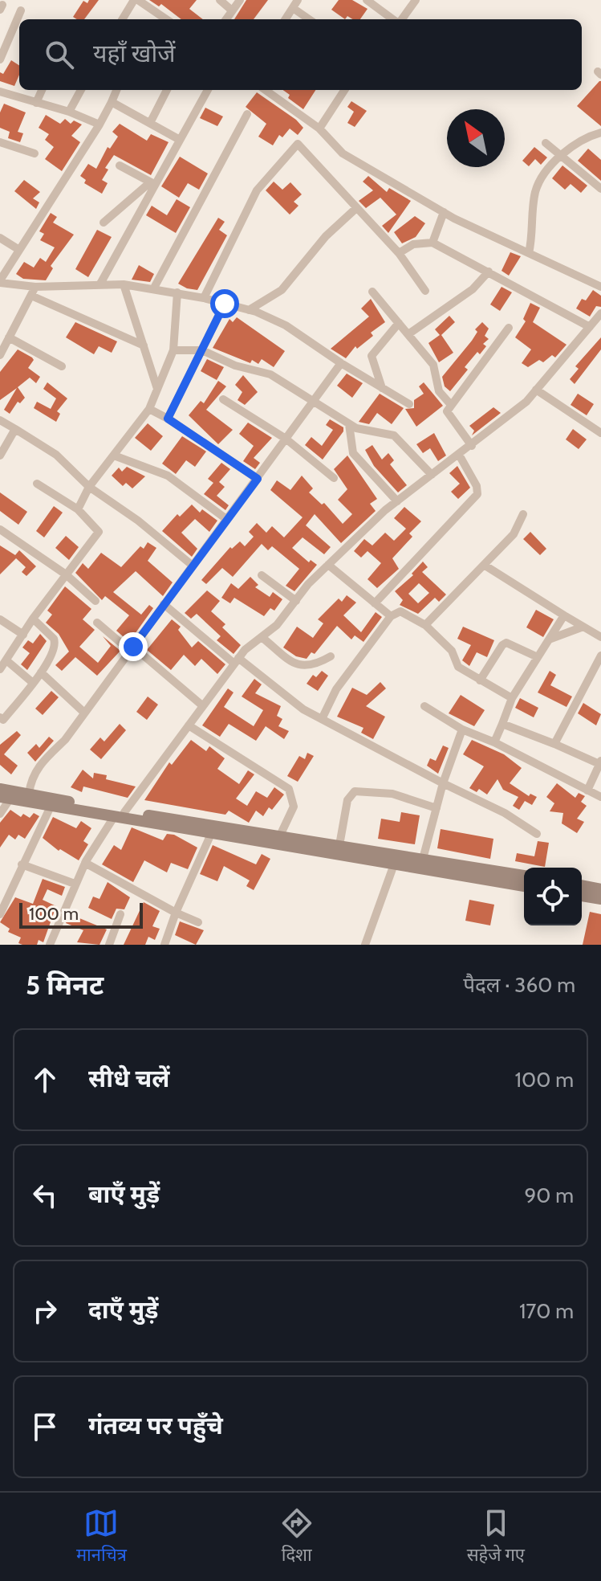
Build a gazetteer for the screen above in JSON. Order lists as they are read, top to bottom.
{
  "scale_bar": "100 m",
  "north": "top left",
  "page": {
    "search": "यहाँ खोजें",
    "scale": "100 m",
    "heading": ["5 मिनट", "पैदल · 360 m"],
    "list": [
      ["सीधे चलें", "100 m"],
      ["बाएँ मुड़ें", "90 m"],
      ["दाएँ मुड़ें", "170 m"],
      "गंतव्य पर पहुँचे"
    ],
    "nav": ["मानचित्र", "दिशा", "सहेजे गए"]
  }
}
